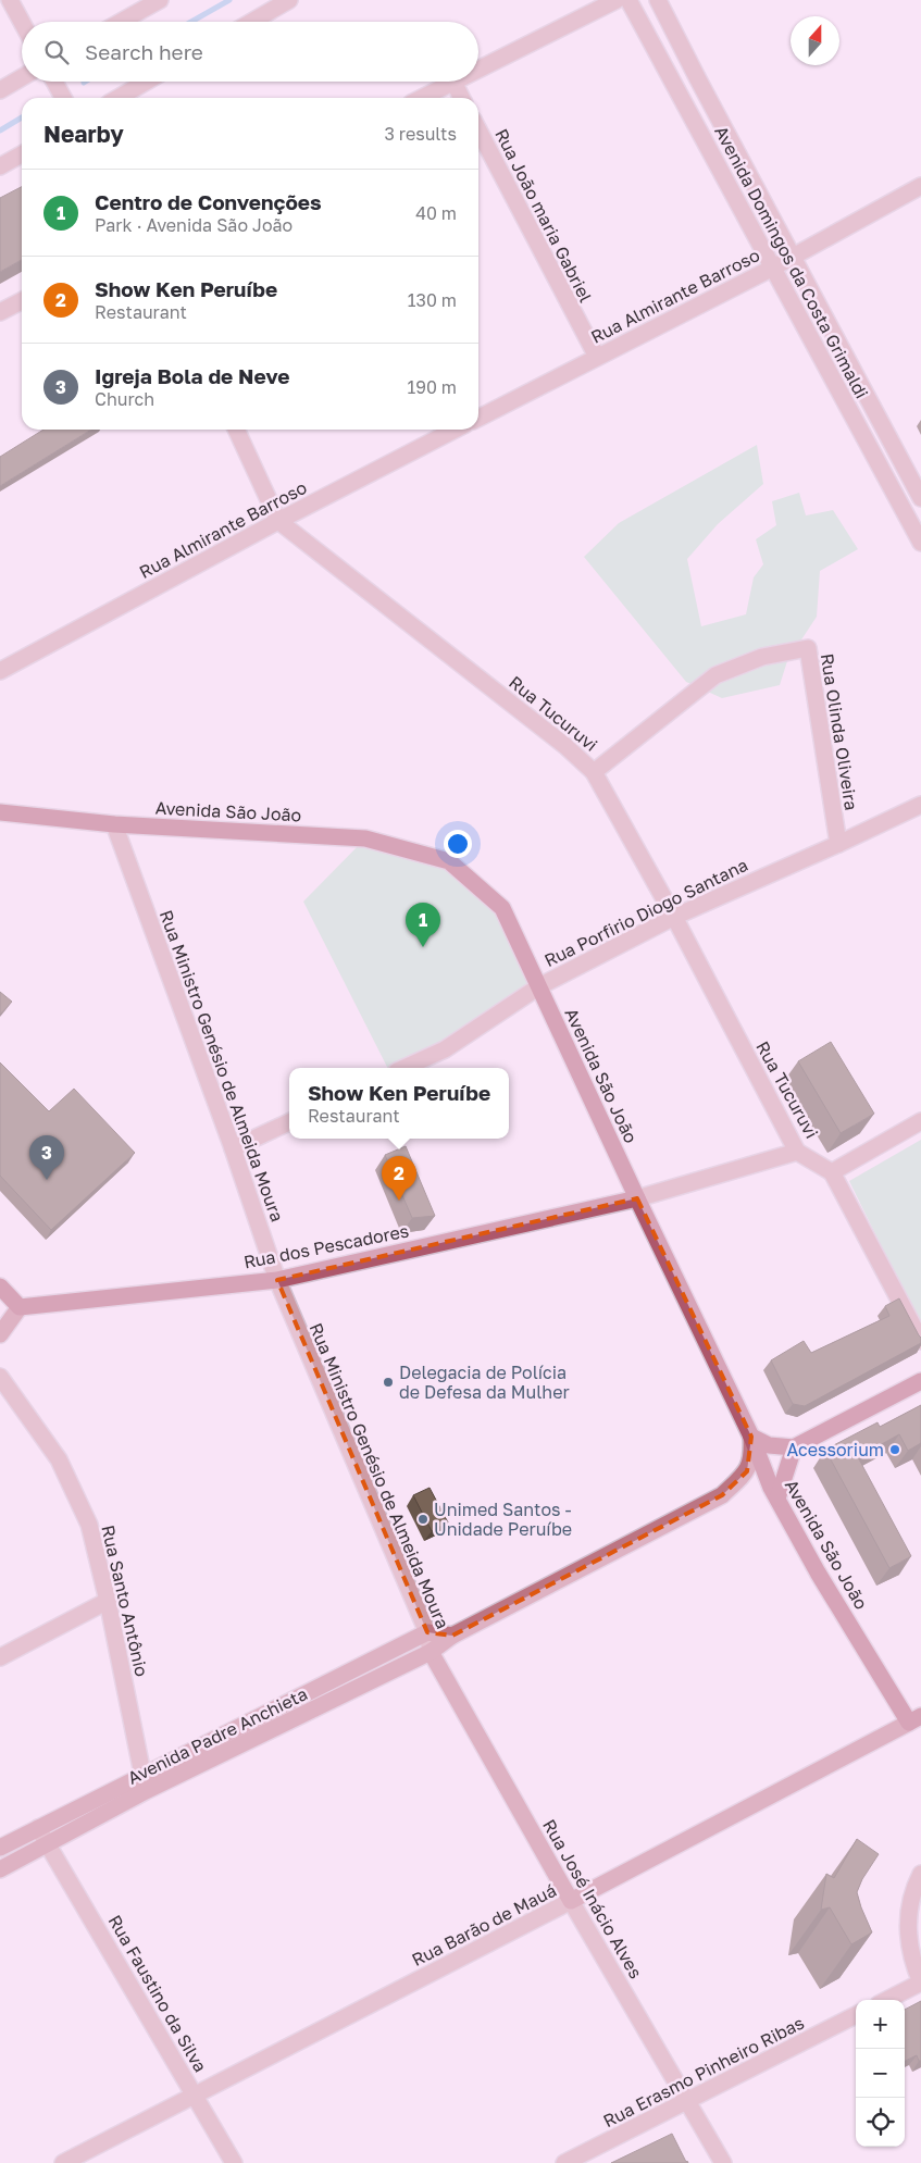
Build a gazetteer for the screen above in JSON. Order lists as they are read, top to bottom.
{
  "streets": {
    "main road": [
      "Avenida São João",
      "Rua dos Pescadores",
      "Avenida Padre Anchieta",
      "Rua José Inácio Alves",
      "Rua Barão de Mauá"
    ],
    "street": [
      "Rua João maria Gabriel",
      "Avenida Domingos da Costa Grimaldi",
      "Rua Almirante Barroso",
      "Rua Tucuruvi",
      "Rua Olinda Oliveira",
      "Rua Porfirio Diogo Santana",
      "Rua Ministro Genésio de Almeida Moura",
      "Rua Santo Antônio",
      "Rua Faustino da Silva",
      "Rua Erasmo Pinheiro Ribas"
    ]
  },
  "crossings": [
    ["Rua João maria Gabriel", "Rua Almirante Barroso"],
    ["Avenida Domingos da Costa Grimaldi", "Rua Almirante Barroso"],
    ["Rua Almirante Barroso", "Rua Tucuruvi"],
    ["Rua Tucuruvi", "Rua Olinda Oliveira"],
    ["Rua Tucuruvi", "Rua Porfirio Diogo Santana"],
    ["Rua Olinda Oliveira", "Rua Porfirio Diogo Santana"],
    ["Avenida São João", "Rua Porfirio Diogo Santana"],
    ["Avenida São João", "Rua Ministro Genésio de Almeida Moura"],
    ["Avenida São João", "Rua dos Pescadores"],
    ["Avenida São João", "Avenida Padre Anchieta"],
    ["Avenida São João", "Rua Barão de Mauá"],
    ["Rua Ministro Genésio de Almeida Moura", "Rua dos Pescadores"],
    ["Rua Ministro Genésio de Almeida Moura", "Avenida Padre Anchieta"],
    ["Rua Ministro Genésio de Almeida Moura", "Rua José Inácio Alves"],
    ["Rua Santo Antônio", "Avenida Padre Anchieta"],
    ["Avenida Padre Anchieta", "Rua José Inácio Alves"],
    ["Avenida Padre Anchieta", "Rua Faustino da Silva"],
    ["Rua José Inácio Alves", "Rua Barão de Mauá"],
    ["Rua José Inácio Alves", "Rua Erasmo Pinheiro Ribas"],
    ["Rua Barão de Mauá", "Rua Faustino da Silva"]
  ],
  "places": ["Delegacia de Polícia de Defesa da Mulher", "Acessorium", "Unimed Santos - Unidade Peruíbe"],
  "north": "top",
  "page": {
    "search": "Search here",
    "heading": ["Nearby", "3 results"],
    "list": [
      {
        "mark": "1",
        "name": "Centro de Convenções",
        "note": "Park · Avenida São João",
        "value": "40 m"
      },
      {
        "mark": "2",
        "name": "Show Ken Peruíbe",
        "note": "Restaurant",
        "value": "130 m"
      },
      {
        "mark": "3",
        "name": "Igreja Bola de Neve",
        "note": "Church",
        "value": "190 m"
      }
    ],
    "pins": ["1", "3", "2"],
    "popup": ["Show Ken Peruíbe", "Restaurant"],
    "map_buttons": ["+", "−"]
  }
}
